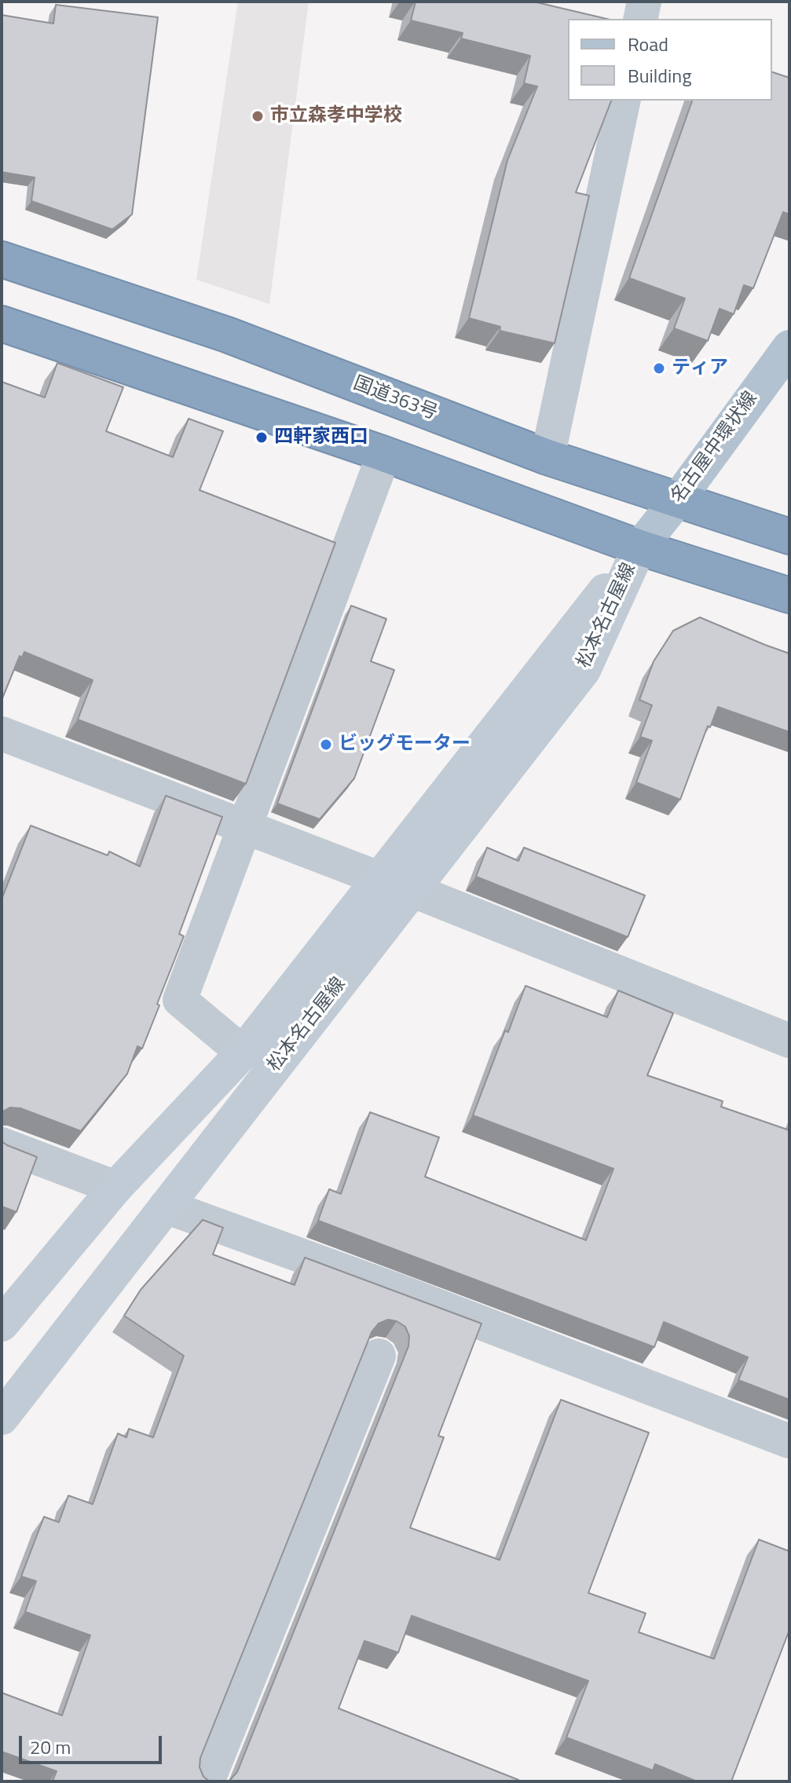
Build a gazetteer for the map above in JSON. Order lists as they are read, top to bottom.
{
  "streets": {
    "highway": ["国道363号"],
    "main road": ["名古屋中環状線", "松本名古屋線"]
  },
  "crossings": [
    ["国道363号", "名古屋中環状線"],
    ["名古屋中環状線", "松本名古屋線"]
  ],
  "places": [
    "市立森孝中学校",
    "ティア",
    "四軒家西口",
    "ビッグモーター"
  ],
  "legend": ["Road", "Building"],
  "scale_bar": "20 m"
}
